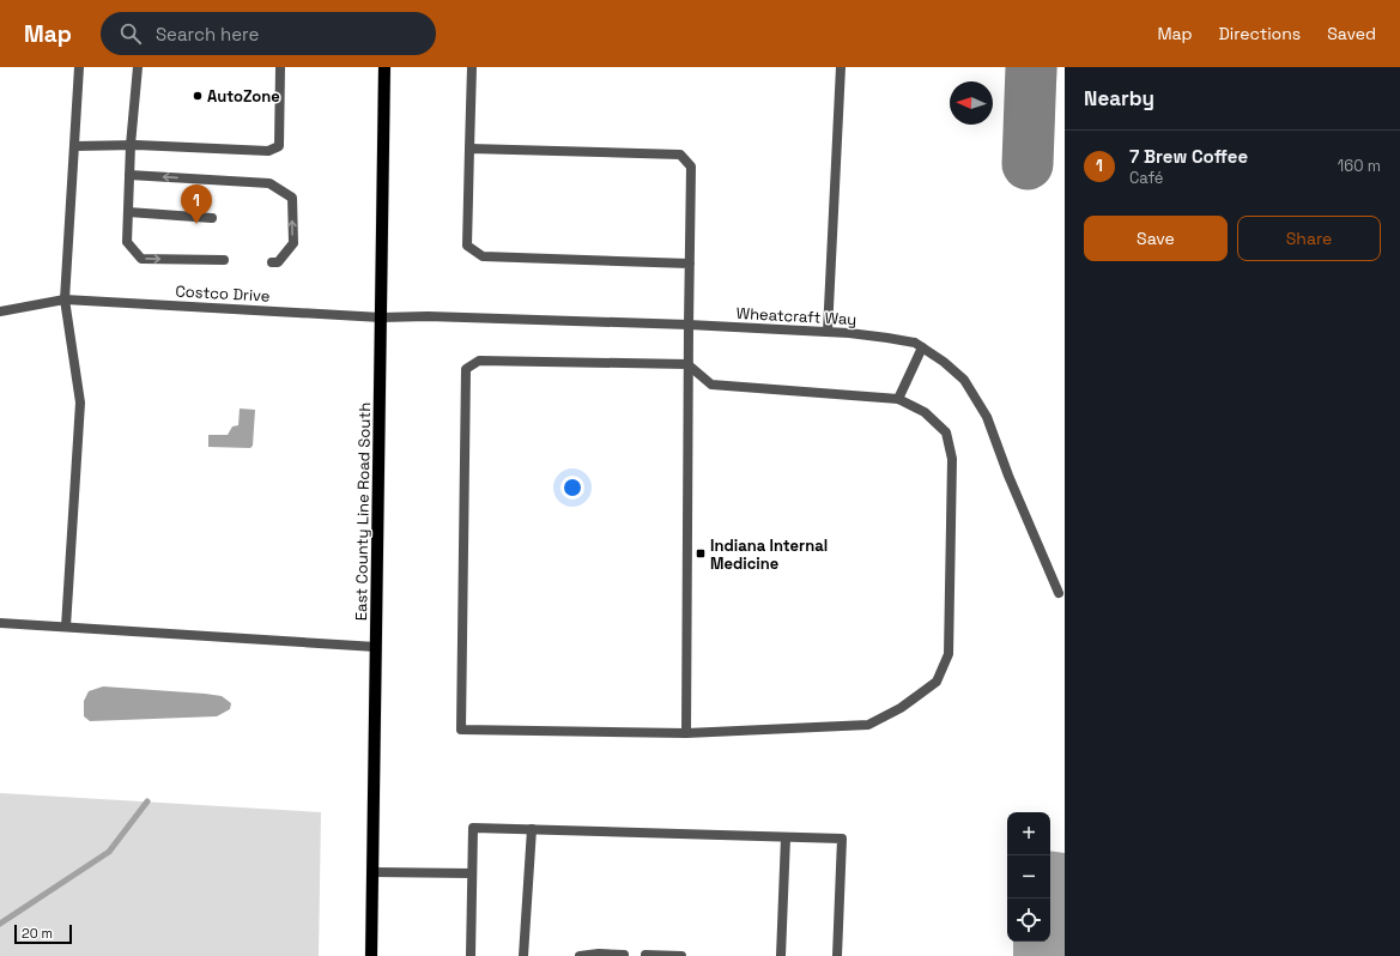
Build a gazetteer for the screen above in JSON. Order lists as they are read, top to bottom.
{
  "streets": {
    "main road": ["East County Line Road South"],
    "lane": ["Costco Drive", "Wheatcraft Way"]
  },
  "crossings": [
    ["Costco Drive", "Wheatcraft Way"],
    ["Costco Drive", "East County Line Road South"],
    ["Wheatcraft Way", "East County Line Road South"]
  ],
  "places": {
    "other": ["AutoZone"],
    "transit": ["Indiana Internal Medicine"]
  },
  "scale_bar": "20 m",
  "north": "left",
  "page": {
    "header": "Map",
    "search": "Search here",
    "nav": ["Map", "Directions", "Saved"],
    "heading": "Nearby",
    "list": [
      {
        "mark": "1",
        "name": "7 Brew Coffee",
        "note": "Café",
        "value": "160 m"
      }
    ],
    "pins": "1",
    "buttons": ["Save", "Share"],
    "map_buttons": ["+", "−"],
    "scale": "20 m"
  }
}
